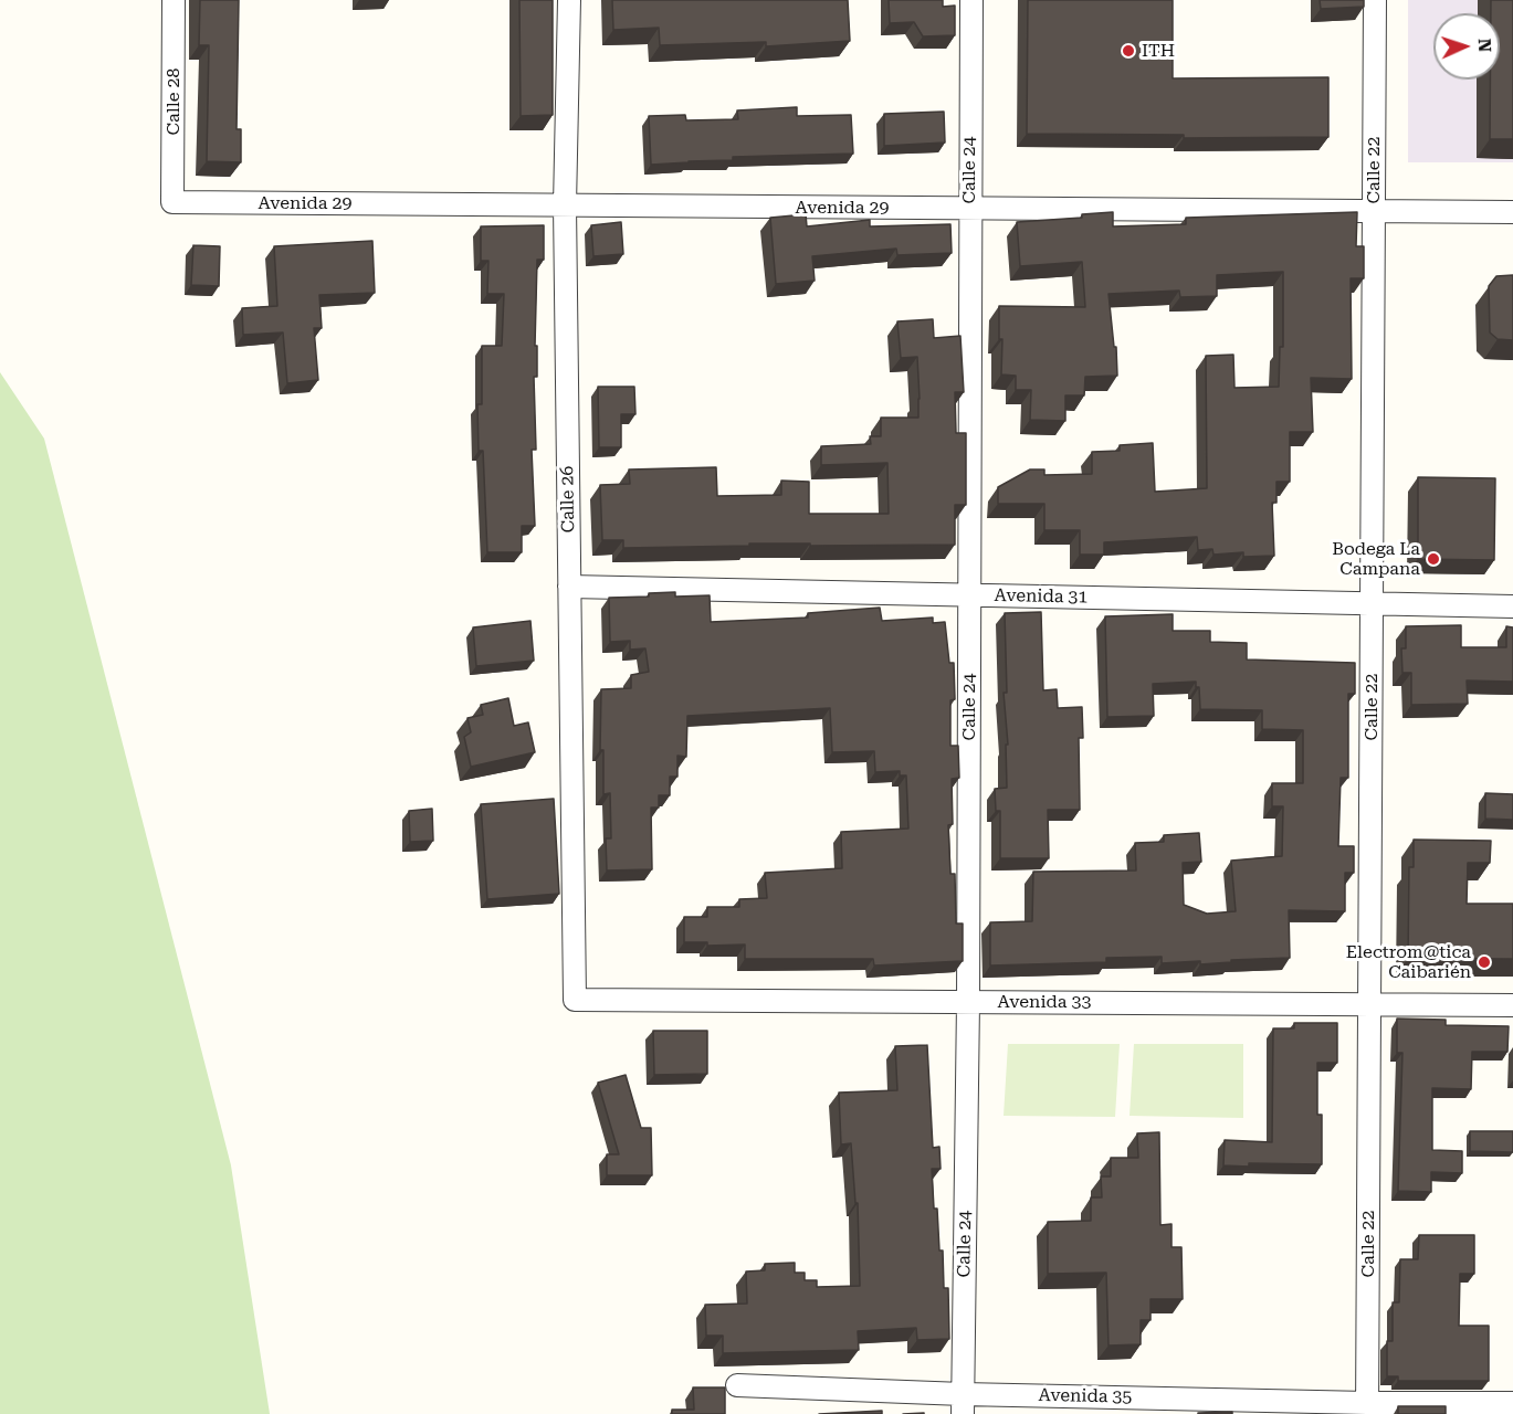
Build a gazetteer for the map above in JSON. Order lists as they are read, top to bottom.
{
  "streets": {
    "street": [
      "Calle 28",
      "Calle 24",
      "Calle 22",
      "Avenida 29",
      "Calle 26",
      "Avenida 31",
      "Avenida 33",
      "Avenida 35"
    ]
  },
  "crossings": [
    ["Calle 28", "Avenida 29"],
    ["Calle 24", "Avenida 29"],
    ["Calle 24", "Avenida 31"],
    ["Calle 24", "Avenida 33"],
    ["Calle 24", "Avenida 35"],
    ["Calle 22", "Avenida 29"],
    ["Calle 22", "Avenida 31"],
    ["Calle 22", "Avenida 33"],
    ["Calle 22", "Avenida 35"],
    ["Avenida 29", "Calle 26"],
    ["Calle 26", "Avenida 31"],
    ["Calle 26", "Avenida 33"]
  ],
  "places": ["ITH", "Bodega La Campana", "Electrom@tica Caibarién"],
  "north": "right"
}
